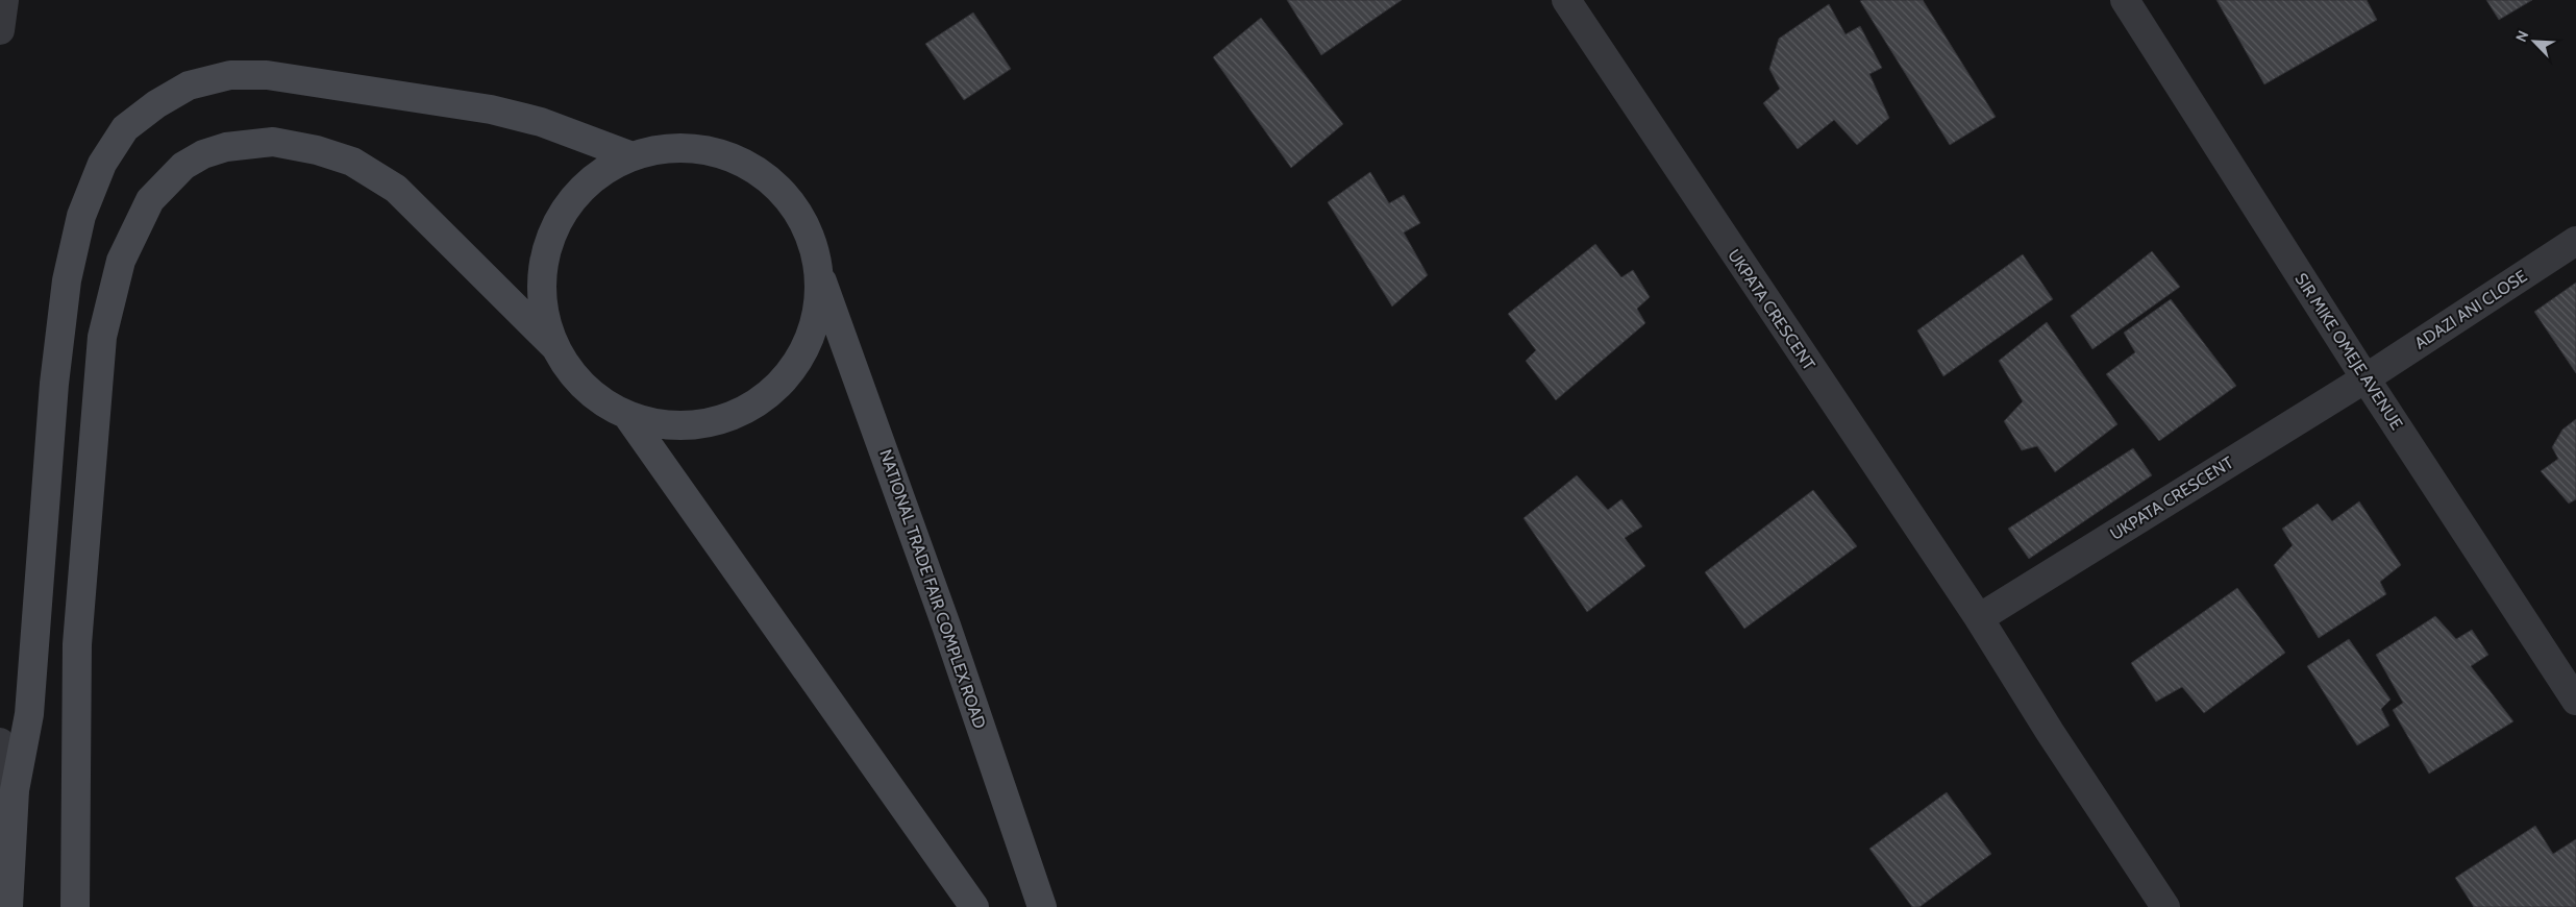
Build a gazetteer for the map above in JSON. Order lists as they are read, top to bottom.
{
  "streets": {
    "main road": ["NATIONAL TRADE FAIR COMPLEX ROAD"],
    "street": ["UKPATA CRESCENT", "ADAZI ANI CLOSE", "SIR MIKE OMEJE AVENUE"]
  },
  "crossings": [
    ["UKPATA CRESCENT", "ADAZI ANI CLOSE"],
    ["UKPATA CRESCENT", "SIR MIKE OMEJE AVENUE"],
    ["ADAZI ANI CLOSE", "SIR MIKE OMEJE AVENUE"]
  ],
  "north": "top left"
}
